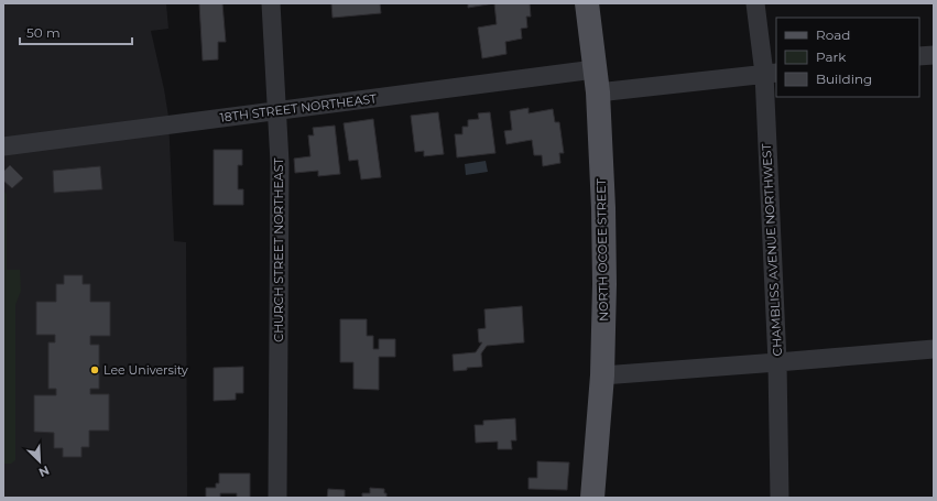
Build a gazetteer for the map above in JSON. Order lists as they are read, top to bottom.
{
  "streets": {
    "main road": ["NORTH OCOEE STREET"],
    "street": ["18TH STREET NORTHEAST", "CHURCH STREET NORTHEAST", "CHAMBLISS AVENUE NORTHWEST"]
  },
  "crossings": [
    ["18TH STREET NORTHEAST", "CHURCH STREET NORTHEAST"],
    ["18TH STREET NORTHEAST", "NORTH OCOEE STREET"],
    ["18TH STREET NORTHEAST", "CHAMBLISS AVENUE NORTHWEST"]
  ],
  "places": ["Lee University"],
  "legend": ["Road", "Park", "Building"],
  "scale_bar": "50 m",
  "north": "bottom right"
}
